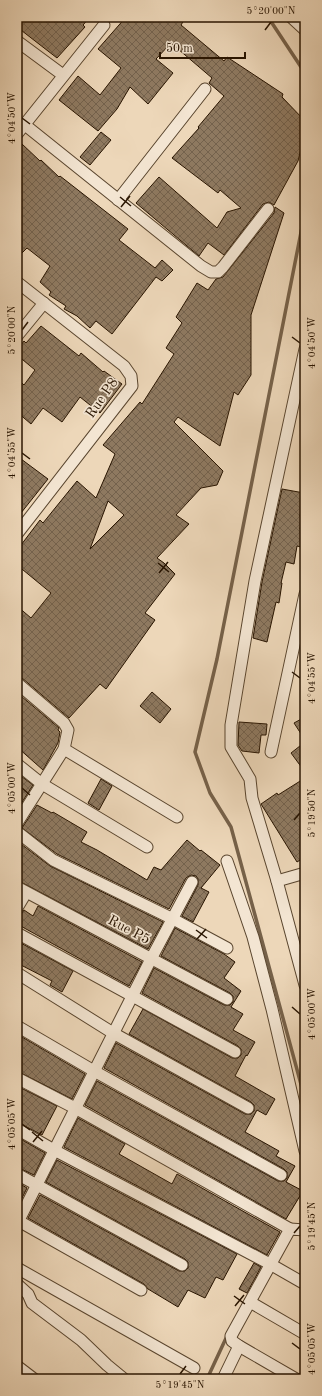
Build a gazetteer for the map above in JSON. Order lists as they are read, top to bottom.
{
  "streets": {
    "street": ["Rue P8", "Rue P5"]
  },
  "scale_bar": "50 m",
  "coordinates": [
    "5°20'00\"N",
    "4°04'50\"W",
    "4°04'55\"W",
    "4°05'00\"W",
    "5°19'50\"N",
    "4°05'05\"W",
    "5°19'45\"N"
  ]
}
